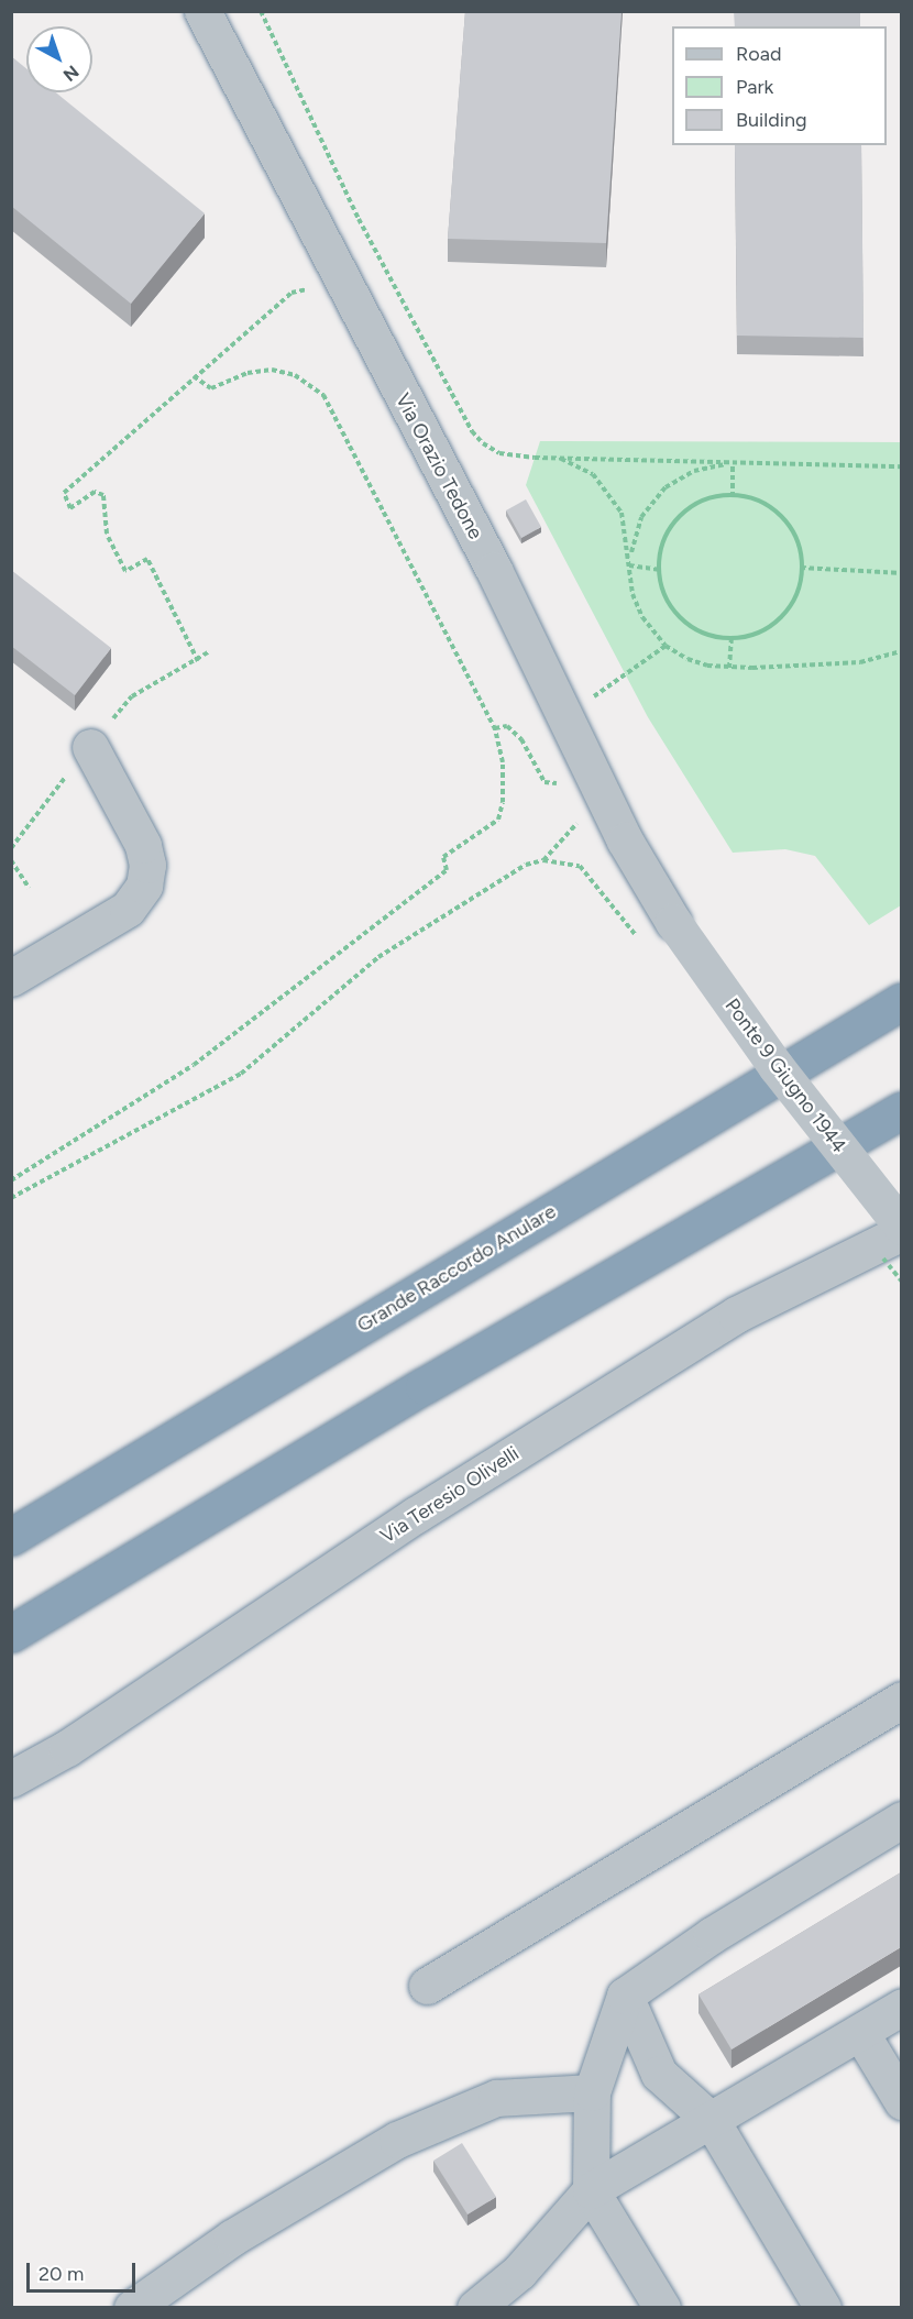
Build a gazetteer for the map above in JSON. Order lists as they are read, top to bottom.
{
  "streets": {
    "highway": ["Grande Raccordo Anulare"],
    "street": ["Via Orazio Tedone", "Ponte 9 Giugno 1944", "Via Teresio Olivelli"]
  },
  "crossings": [
    ["Via Orazio Tedone", "Ponte 9 Giugno 1944"]
  ],
  "legend": ["Road", "Park", "Building"],
  "scale_bar": "20 m",
  "north": "bottom right"
}
